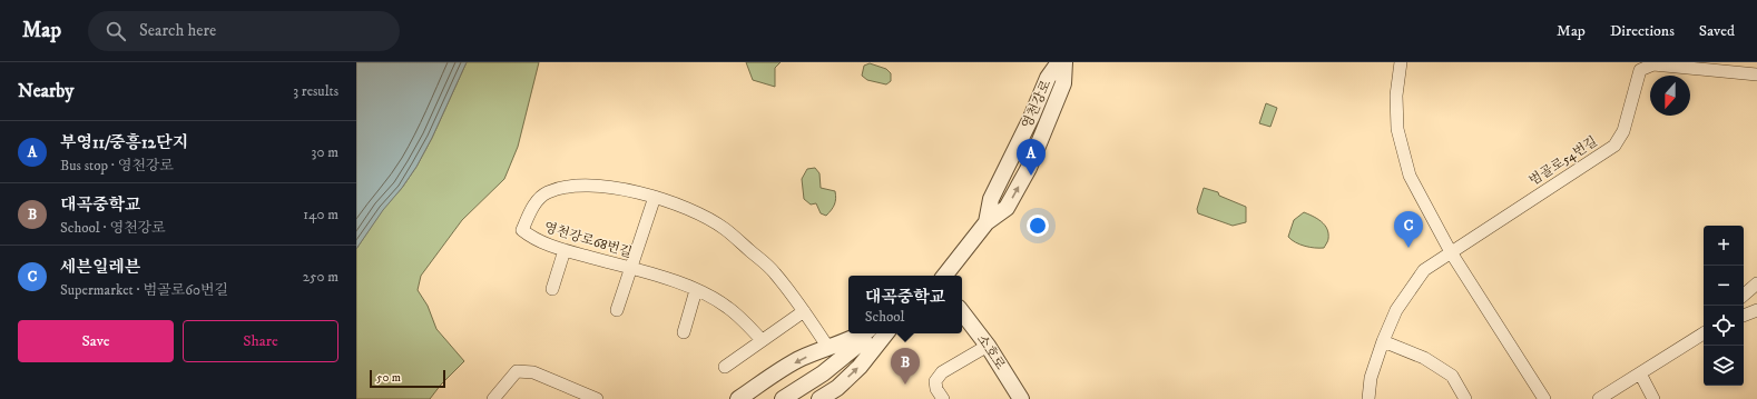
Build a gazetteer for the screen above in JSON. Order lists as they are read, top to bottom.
{
  "streets": {
    "street": [
      "영천강로",
      "범골로54번길",
      "영천강로68번길",
      "소호로"
    ]
  },
  "scale_bar": "50 m",
  "north": "bottom",
  "page": {
    "header": "Map",
    "search": "Search here",
    "nav": ["Map", "Directions", "Saved"],
    "heading": ["Nearby", "3 results"],
    "list": [
      {
        "mark": "A",
        "name": "부영11/중흥12단지",
        "note": "Bus stop · 영천강로",
        "value": "30 m"
      },
      {
        "mark": "B",
        "name": "대곡중학교",
        "note": "School · 영천강로",
        "value": "140 m"
      },
      {
        "mark": "C",
        "name": "세븐일레븐",
        "note": "Supermarket · 범골로60번길",
        "value": "250 m"
      }
    ],
    "pins": ["A", "C", "B"],
    "map_buttons": ["+", "−"],
    "popup": ["대곡중학교", "School"],
    "buttons": ["Save", "Share"],
    "scale": "50 m"
  }
}
